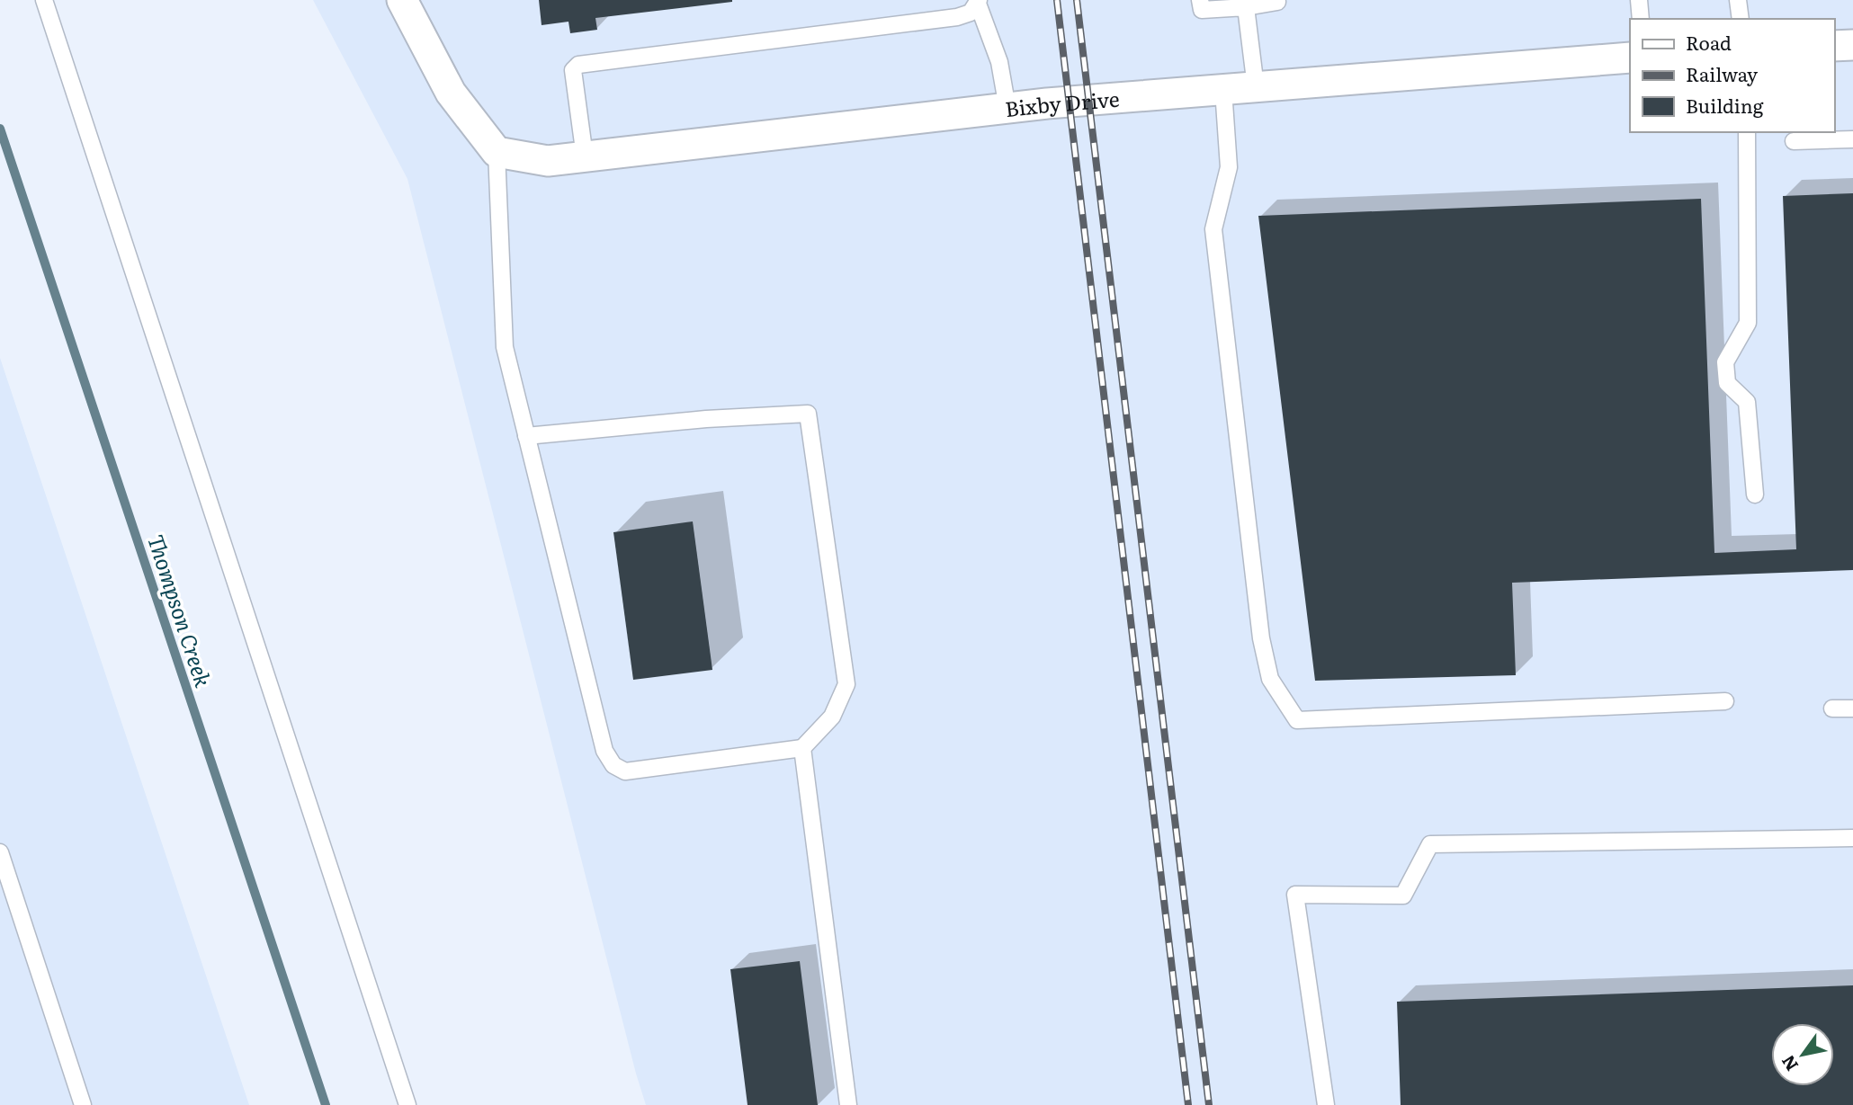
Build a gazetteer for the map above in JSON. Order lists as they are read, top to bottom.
{
  "streets": {
    "street": ["Bixby Drive"]
  },
  "water": ["Thompson Creek"],
  "legend": ["Road", "Railway", "Building"],
  "north": "bottom left"
}
